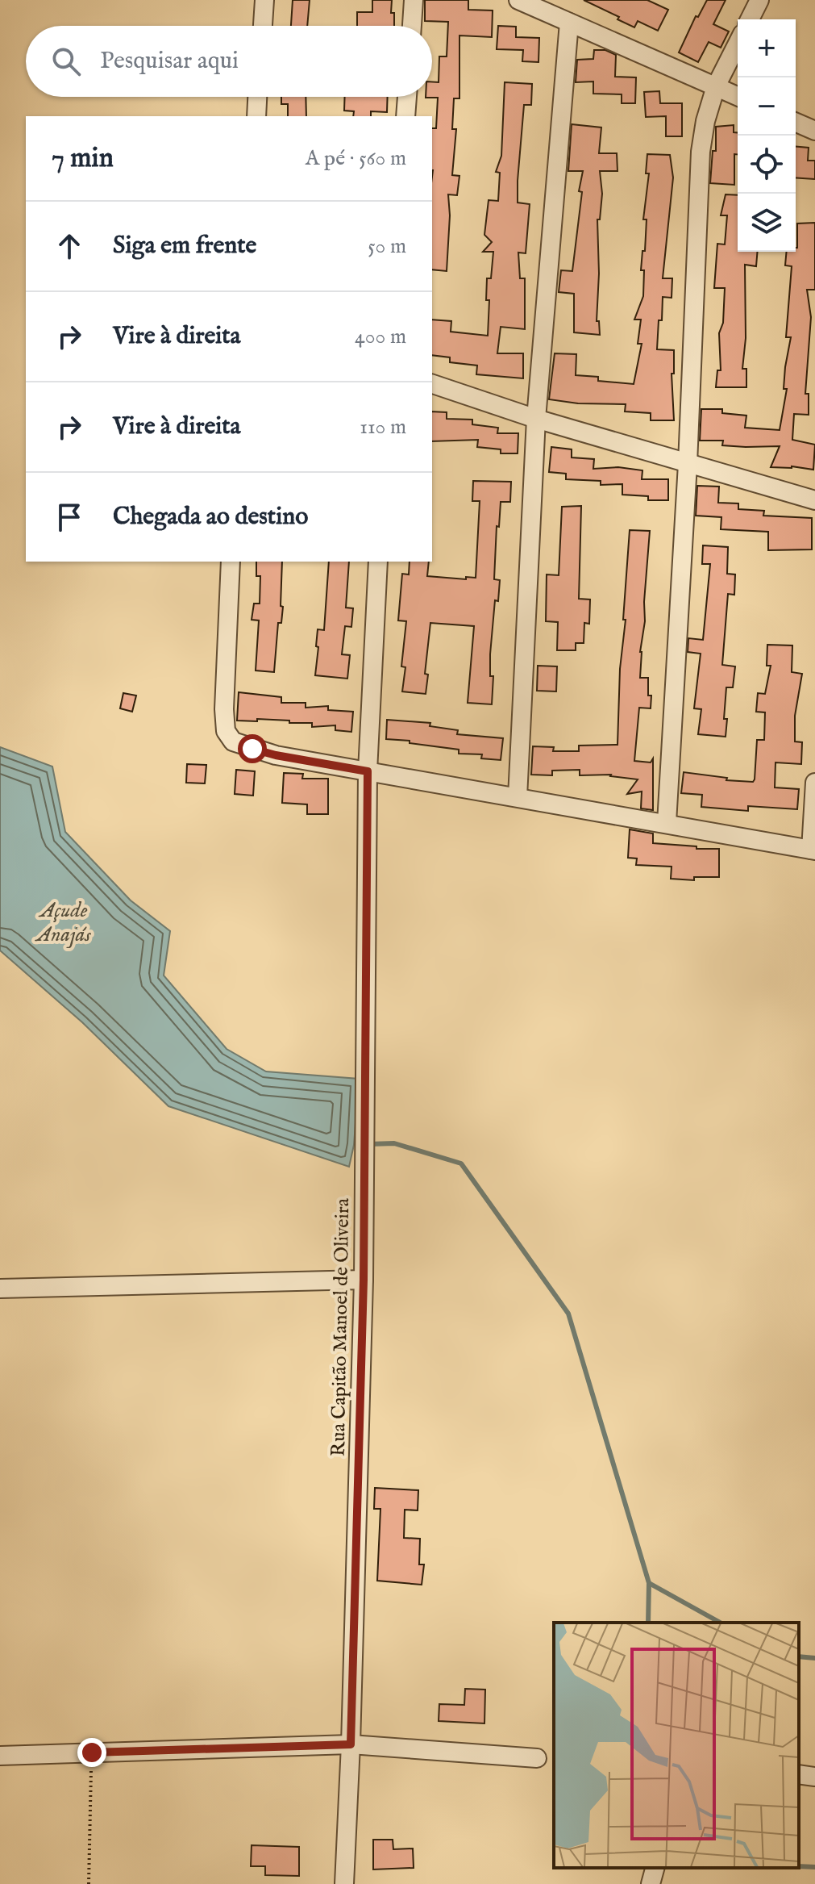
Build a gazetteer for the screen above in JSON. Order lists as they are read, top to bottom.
{
  "streets": {
    "street": ["Rua Capitão Manoel de Oliveira"]
  },
  "water": ["Açude Anajás"],
  "page": {
    "map_buttons": ["+", "−"],
    "search": "Pesquisar aqui",
    "heading": ["7 min", "A pé · 560 m"],
    "list": [
      ["Siga em frente", "50 m"],
      ["Vire à direita", "400 m"],
      ["Vire à direita", "110 m"],
      "Chegada ao destino"
    ]
  }
}
